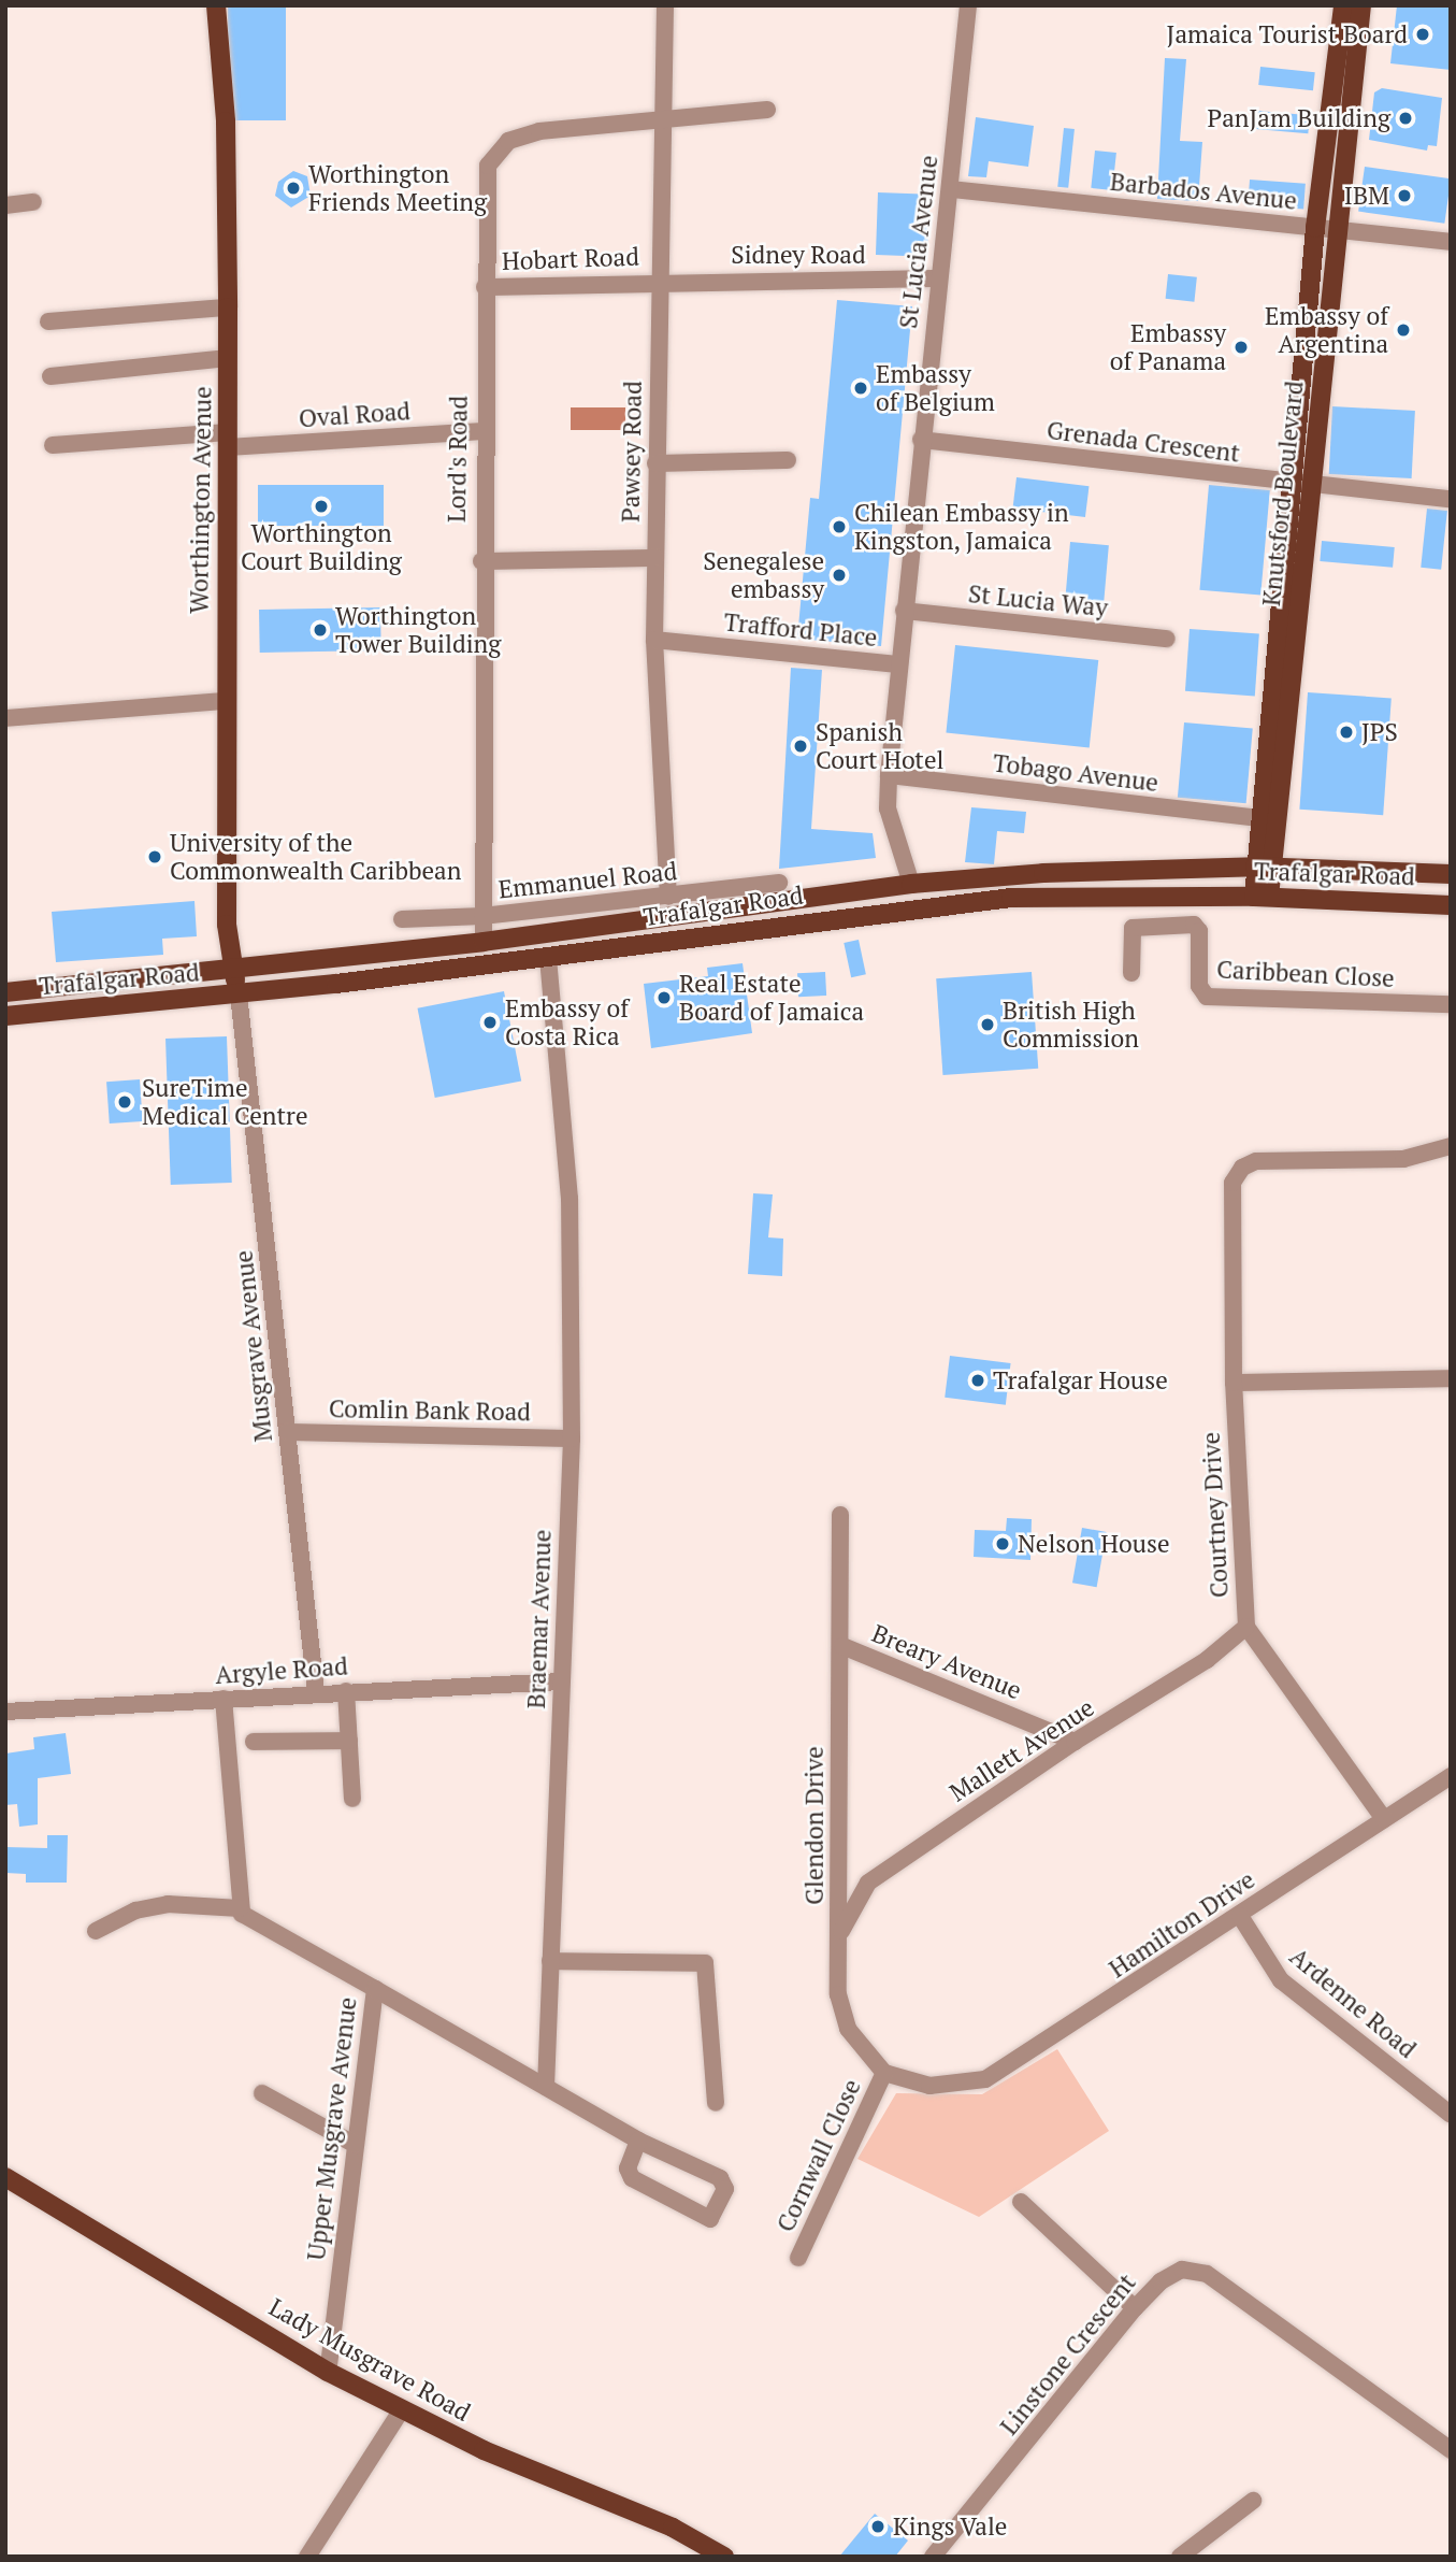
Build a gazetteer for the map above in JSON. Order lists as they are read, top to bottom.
{
  "streets": {
    "main road": [
      "Knutsford Boulevard",
      "Worthington Avenue",
      "Trafalgar Road",
      "Lady Musgrave Road"
    ],
    "street": [
      "Barbados Avenue",
      "St Lucia Avenue",
      "Sidney Road",
      "Hobart Road",
      "Oval Road",
      "Grenada Crescent",
      "Pawsey Road",
      "Lord's Road",
      "St Lucia Way",
      "Trafford Place",
      "Tobago Avenue",
      "Emmanuel Road",
      "Caribbean Close",
      "Musgrave Avenue",
      "Comlin Bank Road",
      "Courtney Drive",
      "Braemar Avenue",
      "Breary Avenue",
      "Argyle Road",
      "Mallett Avenue",
      "Glendon Drive",
      "Hamilton Drive",
      "Ardenne Road",
      "Upper Musgrave Avenue",
      "Cornwall Close",
      "Linstone Crescent"
    ]
  },
  "crossings": [
    ["Barbados Avenue", "St Lucia Avenue"],
    ["Barbados Avenue", "Knutsford Boulevard"],
    ["St Lucia Avenue", "Sidney Road"],
    ["St Lucia Avenue", "Grenada Crescent"],
    ["St Lucia Avenue", "St Lucia Way"],
    ["St Lucia Avenue", "Trafford Place"],
    ["St Lucia Avenue", "Tobago Avenue"],
    ["St Lucia Avenue", "Trafalgar Road"],
    ["Sidney Road", "Hobart Road"],
    ["Sidney Road", "Pawsey Road"],
    ["Hobart Road", "Pawsey Road"],
    ["Hobart Road", "Lord's Road"],
    ["Oval Road", "Lord's Road"],
    ["Oval Road", "Worthington Avenue"],
    ["Grenada Crescent", "Knutsford Boulevard"],
    ["Pawsey Road", "Lord's Road"],
    ["Pawsey Road", "Trafford Place"],
    ["Pawsey Road", "Emmanuel Road"],
    ["Lord's Road", "Trafalgar Road"],
    ["Lord's Road", "Emmanuel Road"],
    ["Knutsford Boulevard", "Tobago Avenue"],
    ["Knutsford Boulevard", "Trafalgar Road"],
    ["Worthington Avenue", "Trafalgar Road"],
    ["Worthington Avenue", "Musgrave Avenue"],
    ["Trafalgar Road", "Musgrave Avenue"],
    ["Trafalgar Road", "Braemar Avenue"],
    ["Musgrave Avenue", "Comlin Bank Road"],
    ["Musgrave Avenue", "Argyle Road"],
    ["Comlin Bank Road", "Braemar Avenue"],
    ["Courtney Drive", "Mallett Avenue"],
    ["Courtney Drive", "Hamilton Drive"],
    ["Braemar Avenue", "Argyle Road"],
    ["Breary Avenue", "Mallett Avenue"],
    ["Breary Avenue", "Glendon Drive"],
    ["Mallett Avenue", "Glendon Drive"],
    ["Glendon Drive", "Hamilton Drive"],
    ["Glendon Drive", "Cornwall Close"],
    ["Hamilton Drive", "Ardenne Road"],
    ["Hamilton Drive", "Cornwall Close"],
    ["Upper Musgrave Avenue", "Lady Musgrave Road"]
  ],
  "places": [
    "Jamaica Tourist Board",
    "PanJam Building",
    "Worthington Friends Meeting",
    "IBM",
    "Embassy of Argentina",
    "Embassy of Panama",
    "Embassy of Belgium",
    "Worthington Court Building",
    "Chilean Embassy in Kingston, Jamaica",
    "Senegalese embassy",
    "Worthington Tower Building",
    "JPS",
    "Spanish Court Hotel",
    "University of the Commonwealth Caribbean",
    "Real Estate Board of Jamaica",
    "Embassy of Costa Rica",
    "British High Commission",
    "SureTime Medical Centre",
    "Trafalgar House",
    "Nelson House",
    "Kings Vale"
  ]
}
